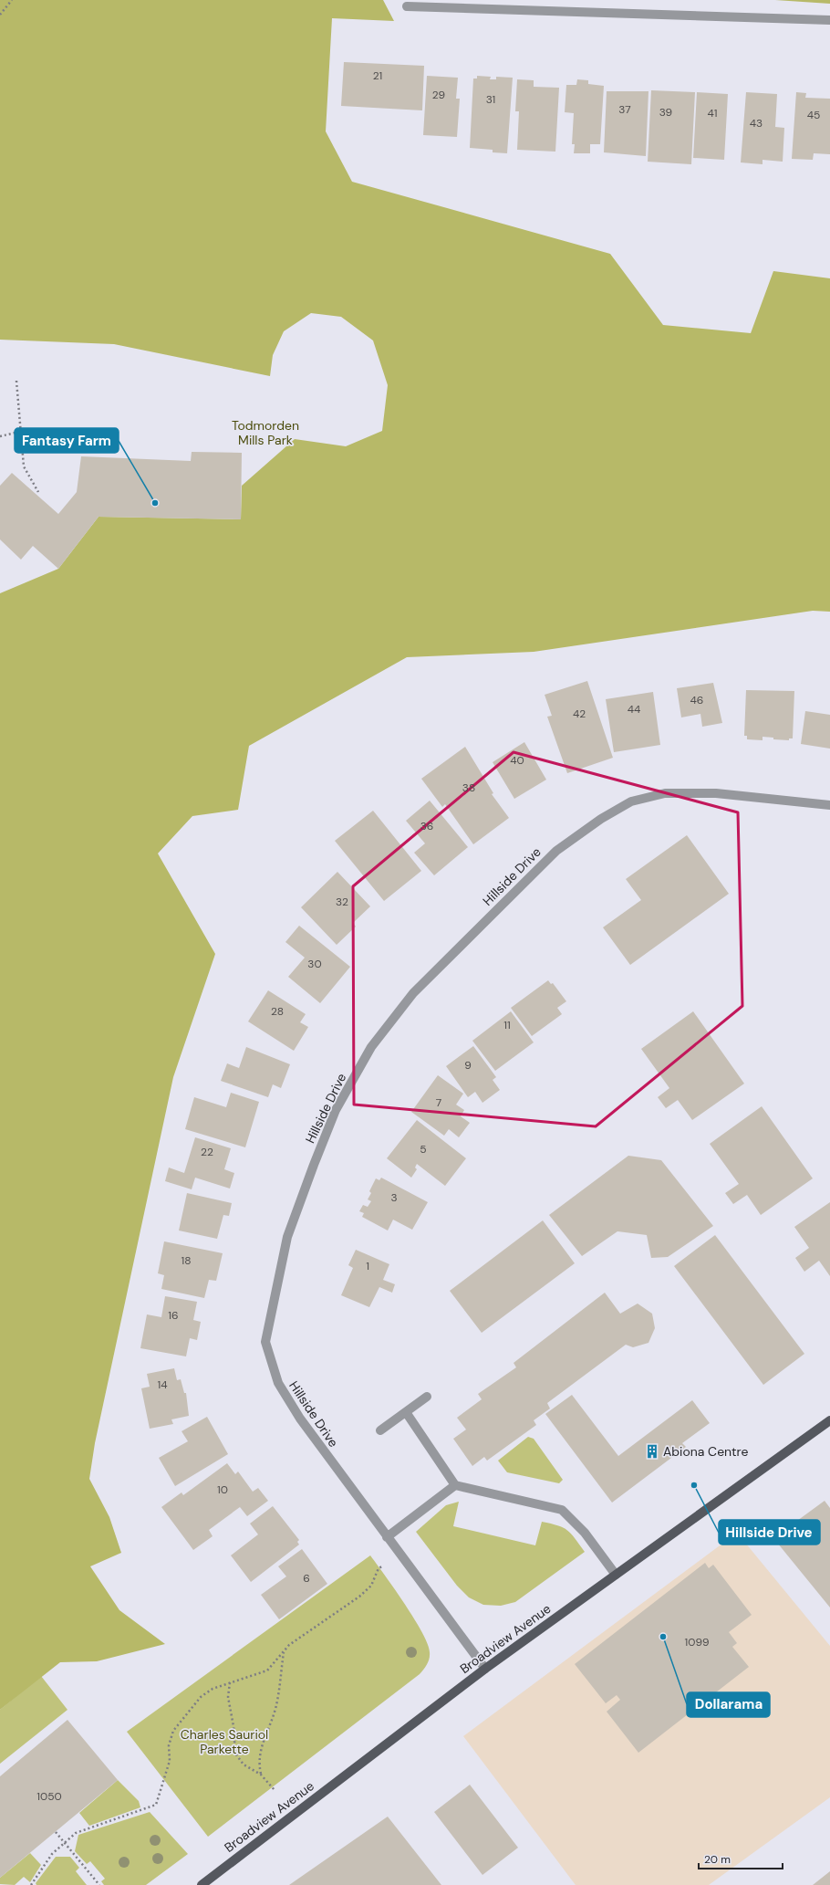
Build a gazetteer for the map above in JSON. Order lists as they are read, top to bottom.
{
  "streets": {
    "main road": ["Broadview Avenue"],
    "street": ["Hillside Drive"]
  },
  "crossings": [
    ["Hillside Drive", "Broadview Avenue"]
  ],
  "parks": ["Todmorden Mills Park", "Charles Sauriol Parkette"],
  "places": {
    "other": ["Fantasy Farm", "Hillside Drive", "Dollarama"],
    "building": ["Abiona Centre"]
  },
  "house_numbers": [
    "21",
    "29",
    "31",
    "37",
    "39",
    "41",
    "45",
    "43",
    "46",
    "44",
    "42",
    "40",
    "38",
    "36",
    "32",
    "30",
    "28",
    "11",
    "9",
    "7",
    "5",
    "22",
    "3",
    "18",
    "1",
    "16",
    "14",
    "10",
    "6",
    "1099",
    "1050"
  ],
  "scale_bar": "20 m"
}
